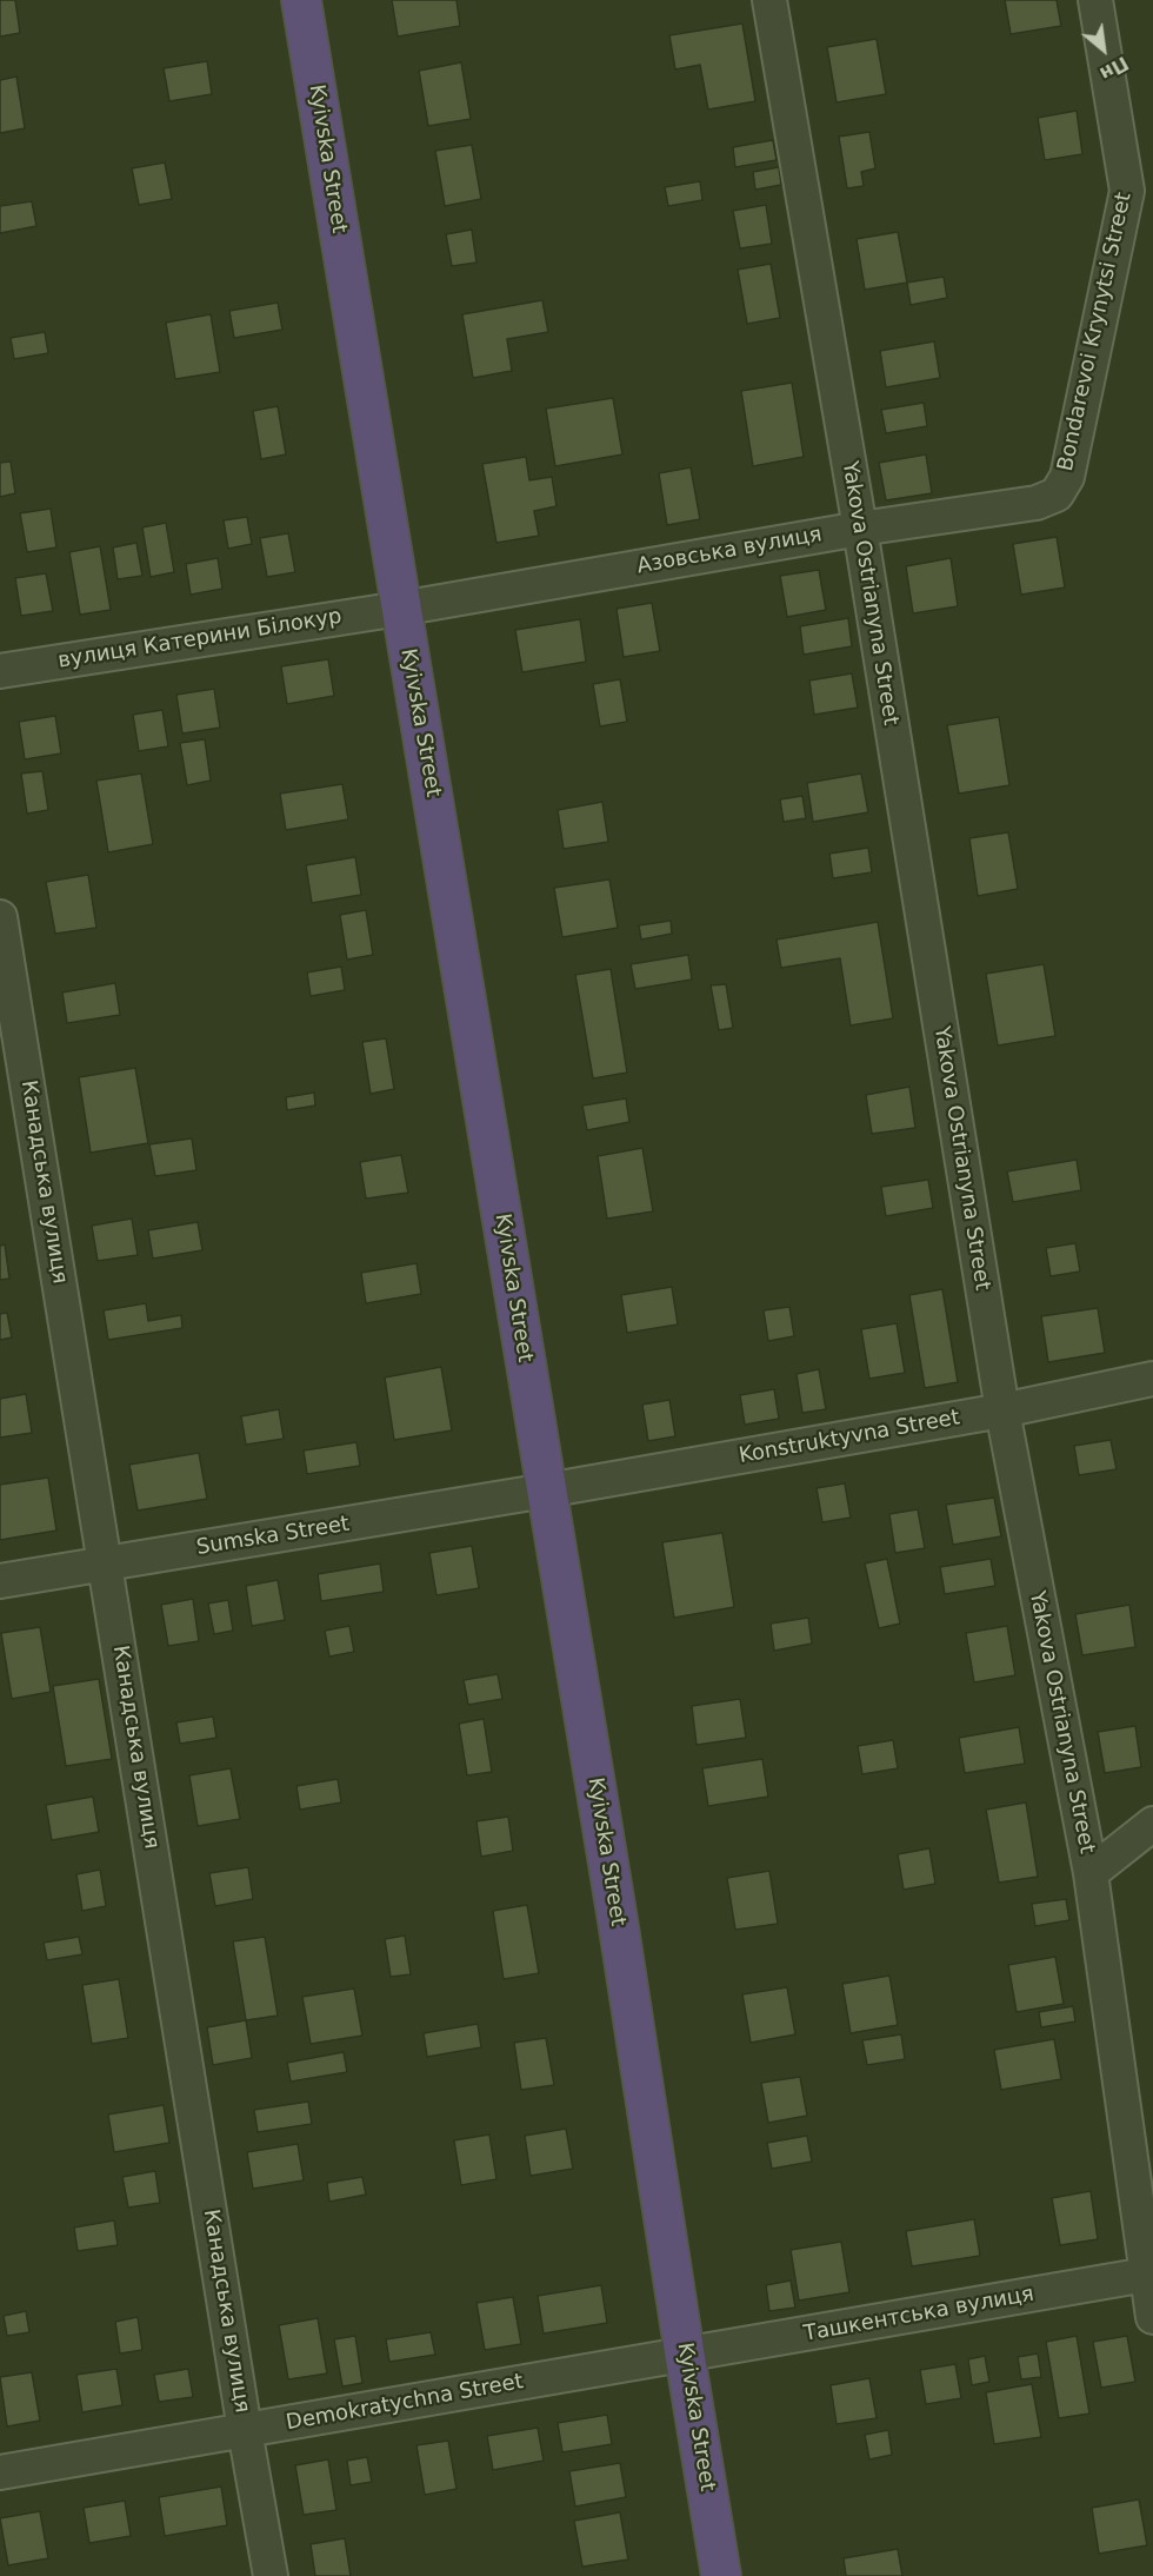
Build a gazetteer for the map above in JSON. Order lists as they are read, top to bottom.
{
  "streets": {
    "highway": ["Kyivska Street"],
    "street": [
      "Bondarevoi Krynytsi Street",
      "Азовська вулиця",
      "Yakova Ostrianyna Street",
      "вулиця Катерини Білокур",
      "Канадська вулиця",
      "Konstruktyvna Street",
      "Sumska Street",
      "Ташкентська вулиця",
      "Demokratychna Street"
    ]
  },
  "crossings": [
    ["Kyivska Street", "Азовська вулиця"],
    ["Kyivska Street", "вулиця Катерини Білокур"],
    ["Kyivska Street", "Konstruktyvna Street"],
    ["Kyivska Street", "Sumska Street"],
    ["Kyivska Street", "Ташкентська вулиця"],
    ["Kyivska Street", "Demokratychna Street"],
    ["Bondarevoi Krynytsi Street", "Азовська вулиця"],
    ["Азовська вулиця", "Yakova Ostrianyna Street"],
    ["Азовська вулиця", "вулиця Катерини Білокур"],
    ["Yakova Ostrianyna Street", "Konstruktyvna Street"],
    ["Yakova Ostrianyna Street", "Ташкентська вулиця"],
    ["Канадська вулиця", "Sumska Street"],
    ["Канадська вулиця", "Demokratychna Street"],
    ["Konstruktyvna Street", "Sumska Street"],
    ["Ташкентська вулиця", "Demokratychna Street"]
  ],
  "north": "bottom right"
}
